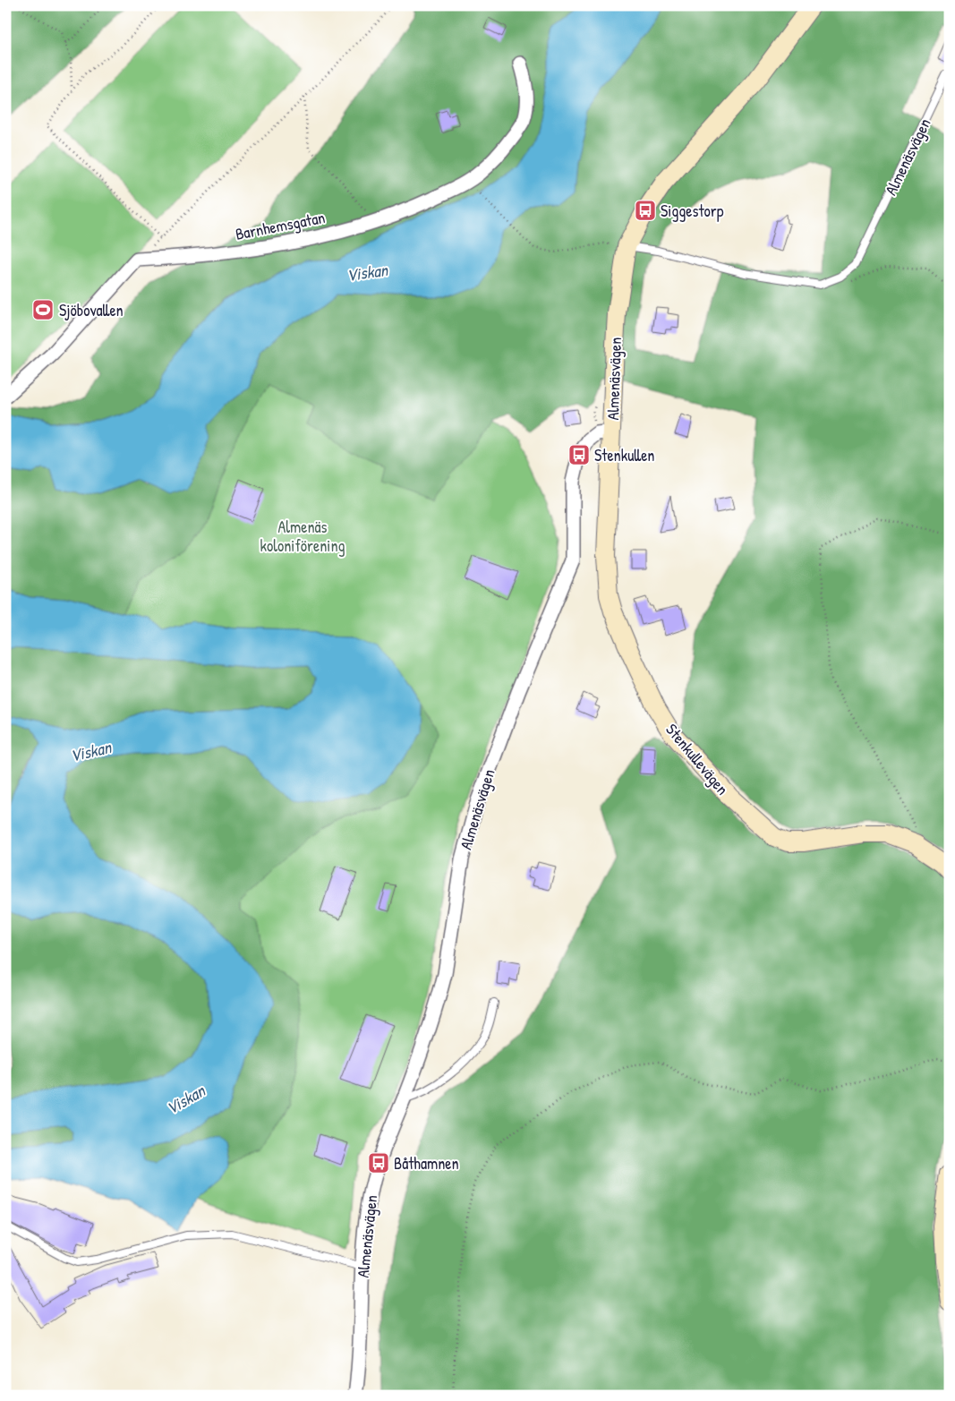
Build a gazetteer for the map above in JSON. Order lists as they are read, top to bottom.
{
  "streets": {
    "street": ["Almenäsvägen", "Barnhemsgatan", "Stenkullevägen"]
  },
  "crossings": [
    ["Almenäsvägen", "Stenkullevägen"]
  ],
  "water": ["Viskan"],
  "parks": ["Almenäs koloniförening"],
  "places": {
    "bus stop": ["Siggestorp", "Stenkullen", "Båthamnen"],
    "sports": ["Sjöbovallen"]
  }
}
